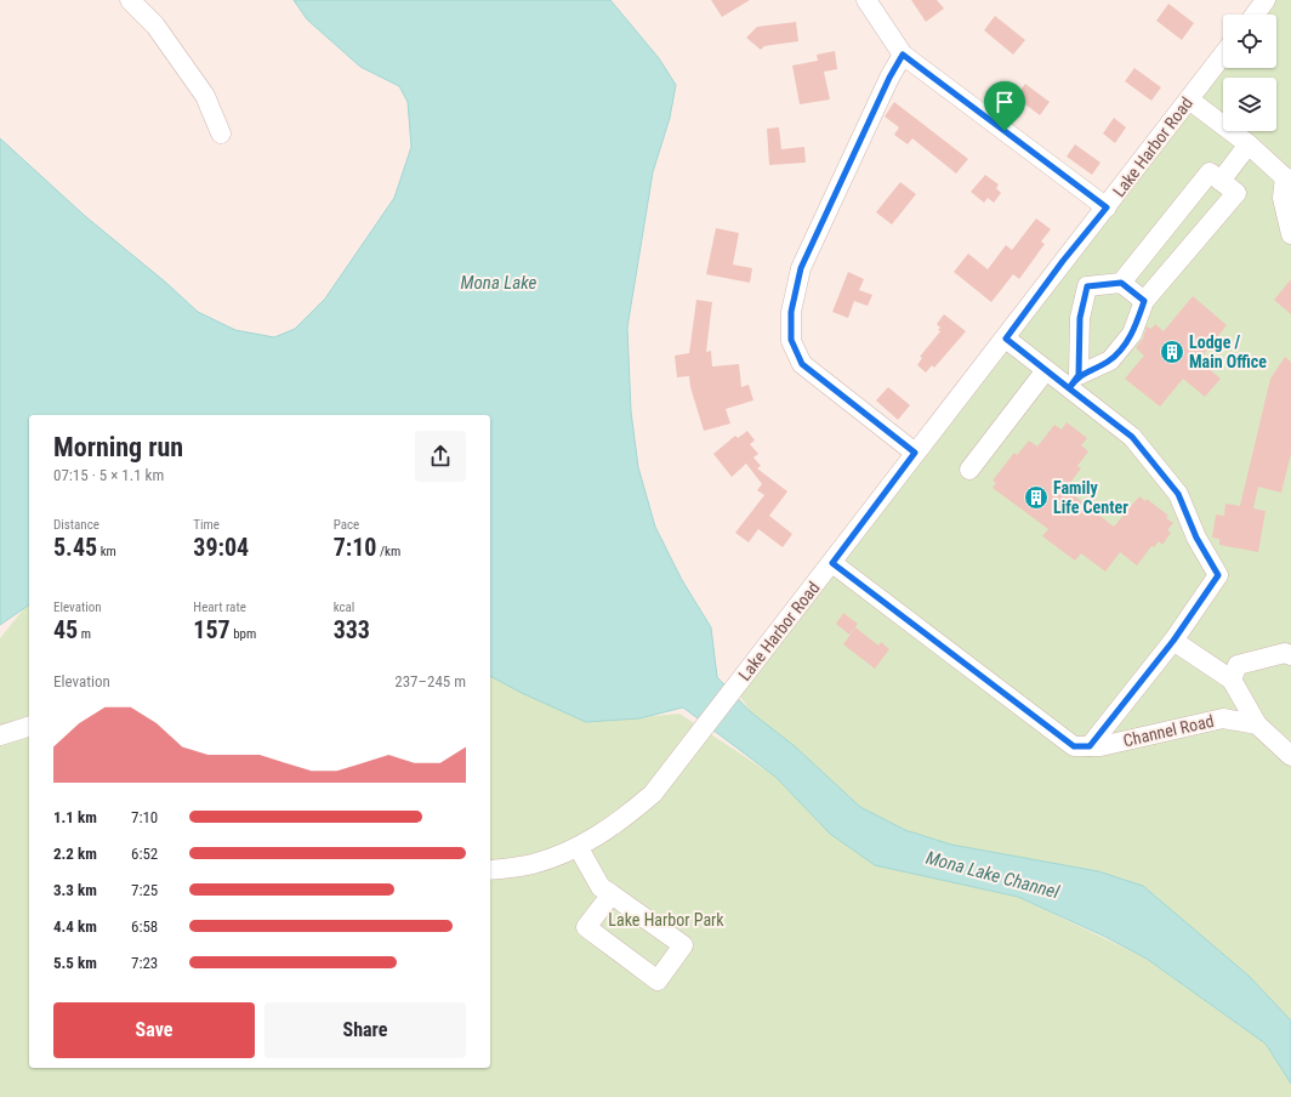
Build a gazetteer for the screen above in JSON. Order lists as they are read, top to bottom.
{
  "streets": {
    "street": ["Lake Harbor Road", "Channel Road"]
  },
  "crossings": [
    ["Lake Harbor Road", "Channel Road"]
  ],
  "water": ["Mona Lake", "Mona Lake Channel"],
  "parks": ["Lake Harbor Park"],
  "places": {
    "building": ["Lodge / Main Office", "Family Life Center"]
  },
  "page": {
    "heading": ["Morning run", "07:15 · 5 × 1.1 km"],
    "stats": [
      ["Distance", "5.45 km"],
      ["Time", "39:04"],
      ["Pace", "7:10 /km"],
      ["Elevation", "45 m"],
      ["Heart rate", "157 bpm"],
      ["kcal", "333"]
    ],
    "chart": ["Elevation", "237–245 m"],
    "list": [
      {
        "name": "1.1 km",
        "note": "7:10"
      },
      {
        "name": "2.2 km",
        "note": "6:52"
      },
      {
        "name": "3.3 km",
        "note": "7:25"
      },
      {
        "name": "4.4 km",
        "note": "6:58"
      },
      {
        "name": "5.5 km",
        "note": "7:23"
      }
    ],
    "buttons": ["Save", "Share"]
  }
}
